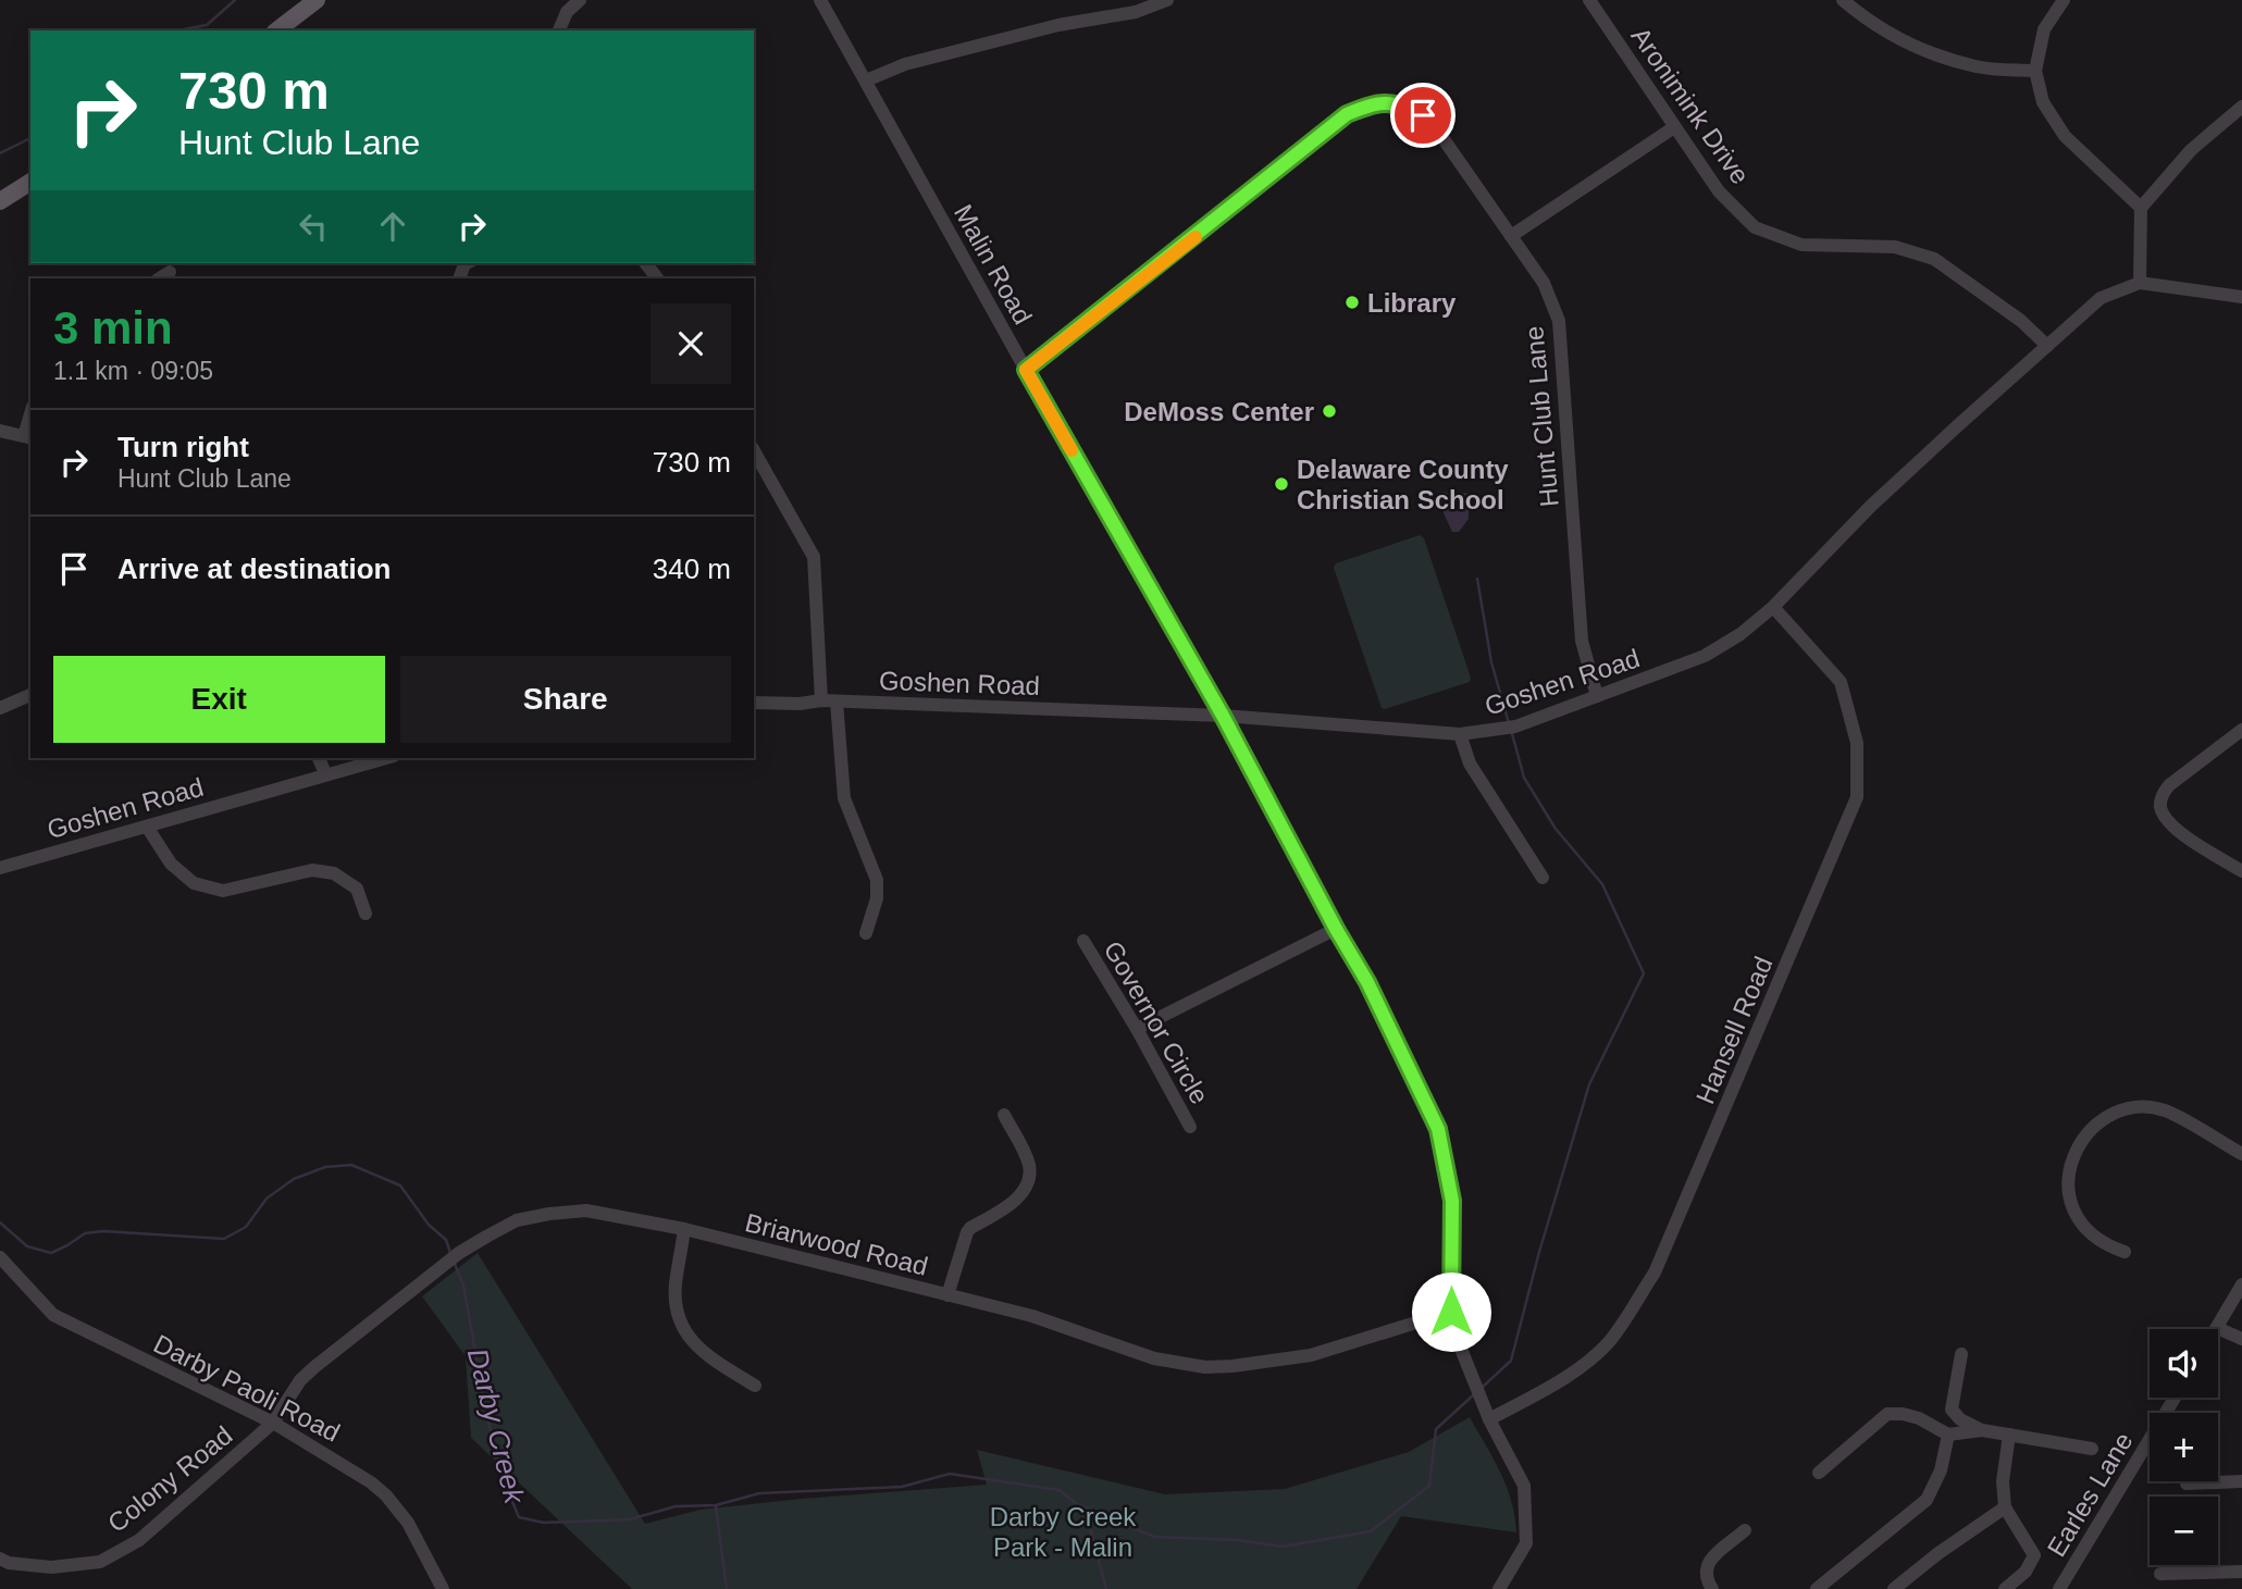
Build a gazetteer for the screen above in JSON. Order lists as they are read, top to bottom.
{
  "streets": {
    "street": [
      "Aronimink Drive",
      "Malin Road",
      "Hunt Club Lane",
      "Goshen Road",
      "Governor Circle",
      "Hansell Road",
      "Briarwood Road",
      "Darby Paoli Road",
      "Colony Road",
      "Earles Lane"
    ]
  },
  "crossings": [
    ["Aronimink Drive", "Goshen Road"],
    ["Malin Road", "Hunt Club Lane"],
    ["Malin Road", "Goshen Road"],
    ["Malin Road", "Hansell Road"],
    ["Malin Road", "Briarwood Road"],
    ["Hunt Club Lane", "Goshen Road"],
    ["Goshen Road", "Hansell Road"],
    ["Briarwood Road", "Darby Paoli Road"],
    ["Briarwood Road", "Colony Road"],
    ["Darby Paoli Road", "Colony Road"]
  ],
  "water": ["Darby Creek"],
  "parks": ["Darby Creek Park - Malin"],
  "places": ["Library", "DeMoss Center", "Delaware County Christian School"],
  "page": {
    "turn": ["730 m", "Hunt Club Lane"],
    "heading": ["3 min", "1.1 km · 09:05"],
    "list": [
      {
        "name": "Turn right",
        "note": "Hunt Club Lane",
        "value": "730 m"
      },
      {
        "name": "Arrive at destination",
        "value": "340 m"
      }
    ],
    "buttons": ["Exit", "Share"],
    "map_buttons": ["+", "−"]
  }
}
